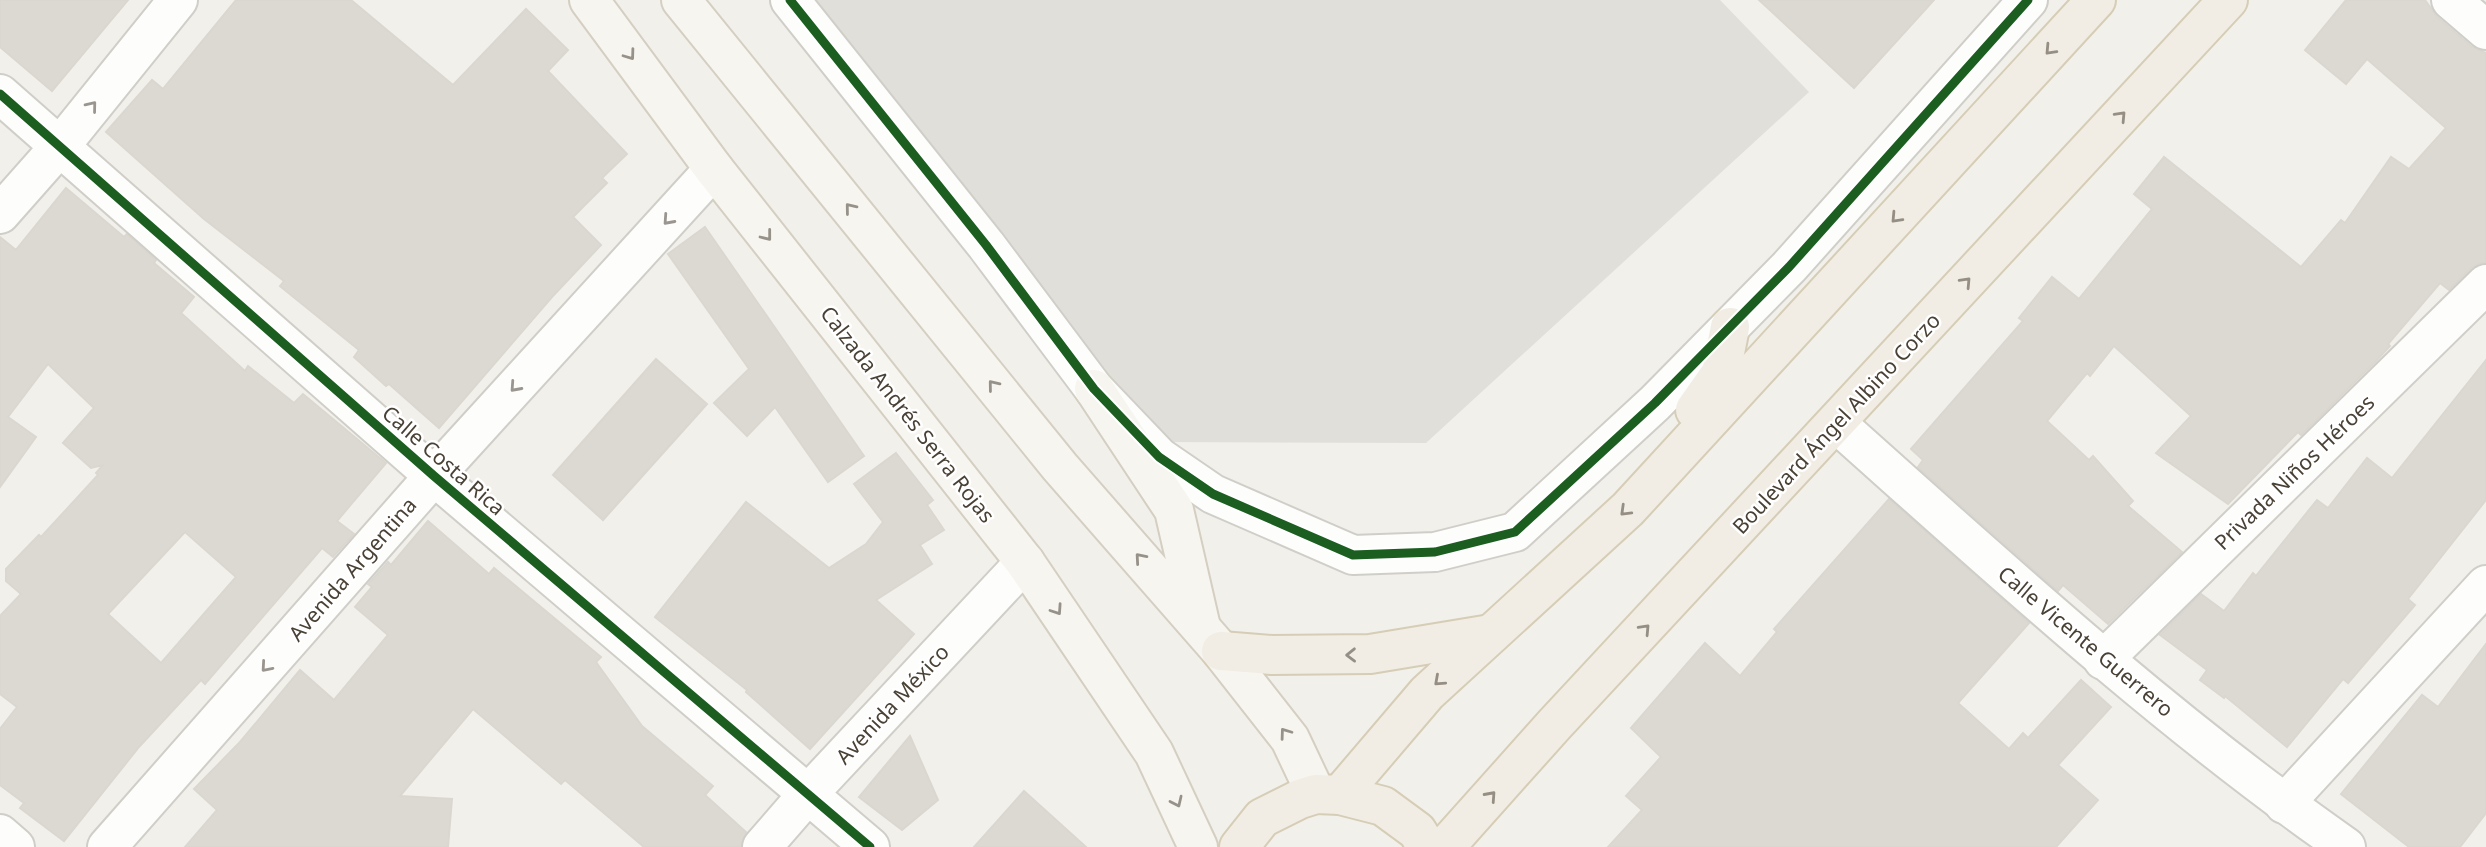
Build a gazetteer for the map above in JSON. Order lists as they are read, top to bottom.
{
  "streets": {
    "main road": ["Calzada Andrés Serra Rojas", "Boulevard Ángel Albino Corzo"],
    "street": [
      "Calle Costa Rica",
      "Privada Niños Héroes",
      "Avenida Argentina",
      "Calle Vicente Guerrero",
      "Avenida México"
    ]
  },
  "crossings": [
    ["Calzada Andrés Serra Rojas", "Avenida Argentina"],
    ["Calzada Andrés Serra Rojas", "Avenida México"],
    ["Boulevard Ángel Albino Corzo", "Calle Vicente Guerrero"],
    ["Calle Costa Rica", "Avenida Argentina"],
    ["Calle Costa Rica", "Avenida México"],
    ["Privada Niños Héroes", "Calle Vicente Guerrero"]
  ],
  "one_way": ["Avenida Argentina"]
}
